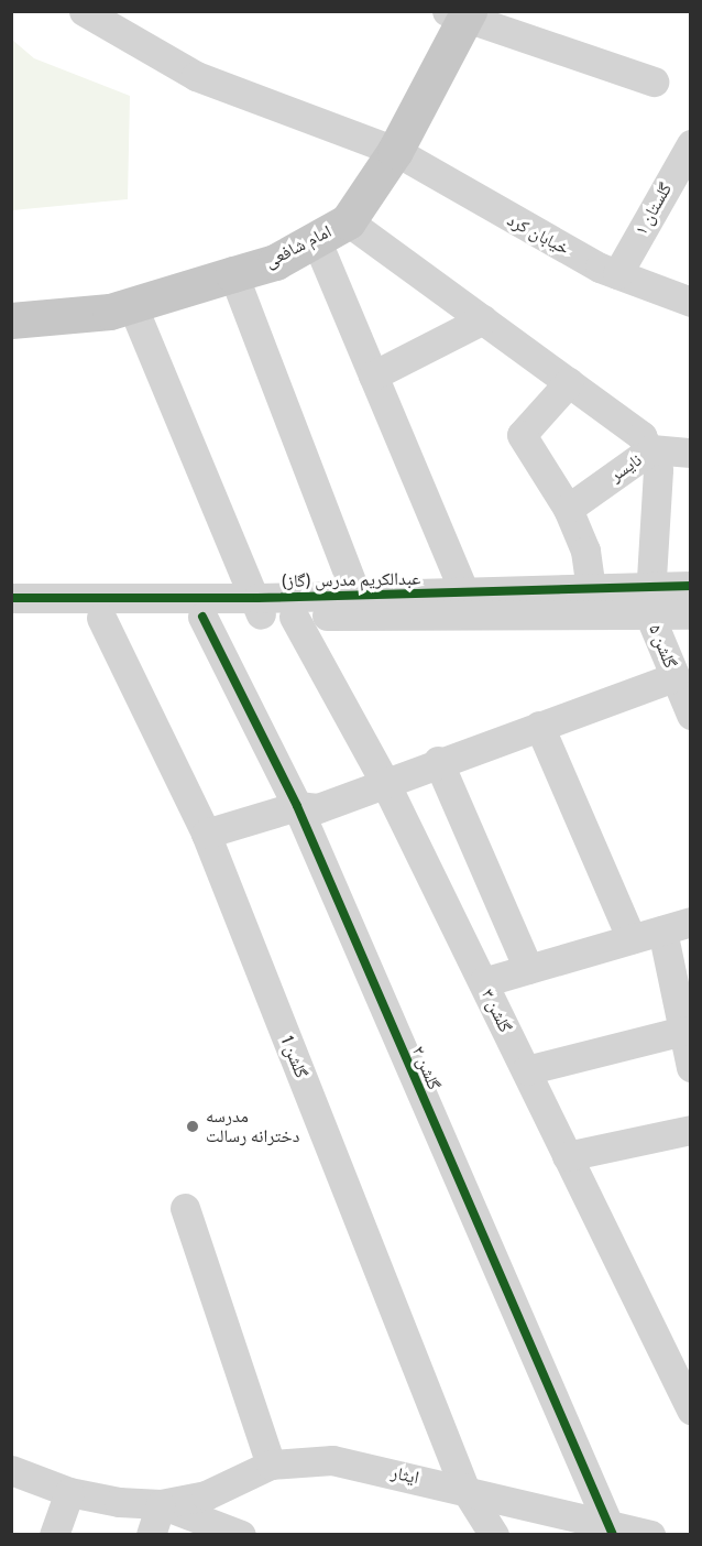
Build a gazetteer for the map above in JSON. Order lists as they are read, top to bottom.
{
  "streets": {
    "main road": ["امام شافعی"],
    "street": [
      "گلستان ۱",
      "خیابان کرد",
      "نایسر",
      "عبدالکریم مدرس (گاز)",
      "گلشن ۵",
      "گلشن ۳",
      "گلشن 1",
      "گلشن ۲",
      "ایثار"
    ]
  },
  "crossings": [
    ["گلستان ۱", "خیابان کرد"],
    ["خیابان کرد", "امام شافعی"],
    ["عبدالکریم مدرس (گاز)", "گلشن ۵"],
    ["عبدالکریم مدرس (گاز)", "گلشن ۳"],
    ["عبدالکریم مدرس (گاز)", "گلشن 1"],
    ["عبدالکریم مدرس (گاز)", "گلشن ۲"],
    ["گلشن 1", "ایثار"],
    ["گلشن ۲", "ایثار"]
  ],
  "places": ["مدرسه دخترانه رسالت"]
}
